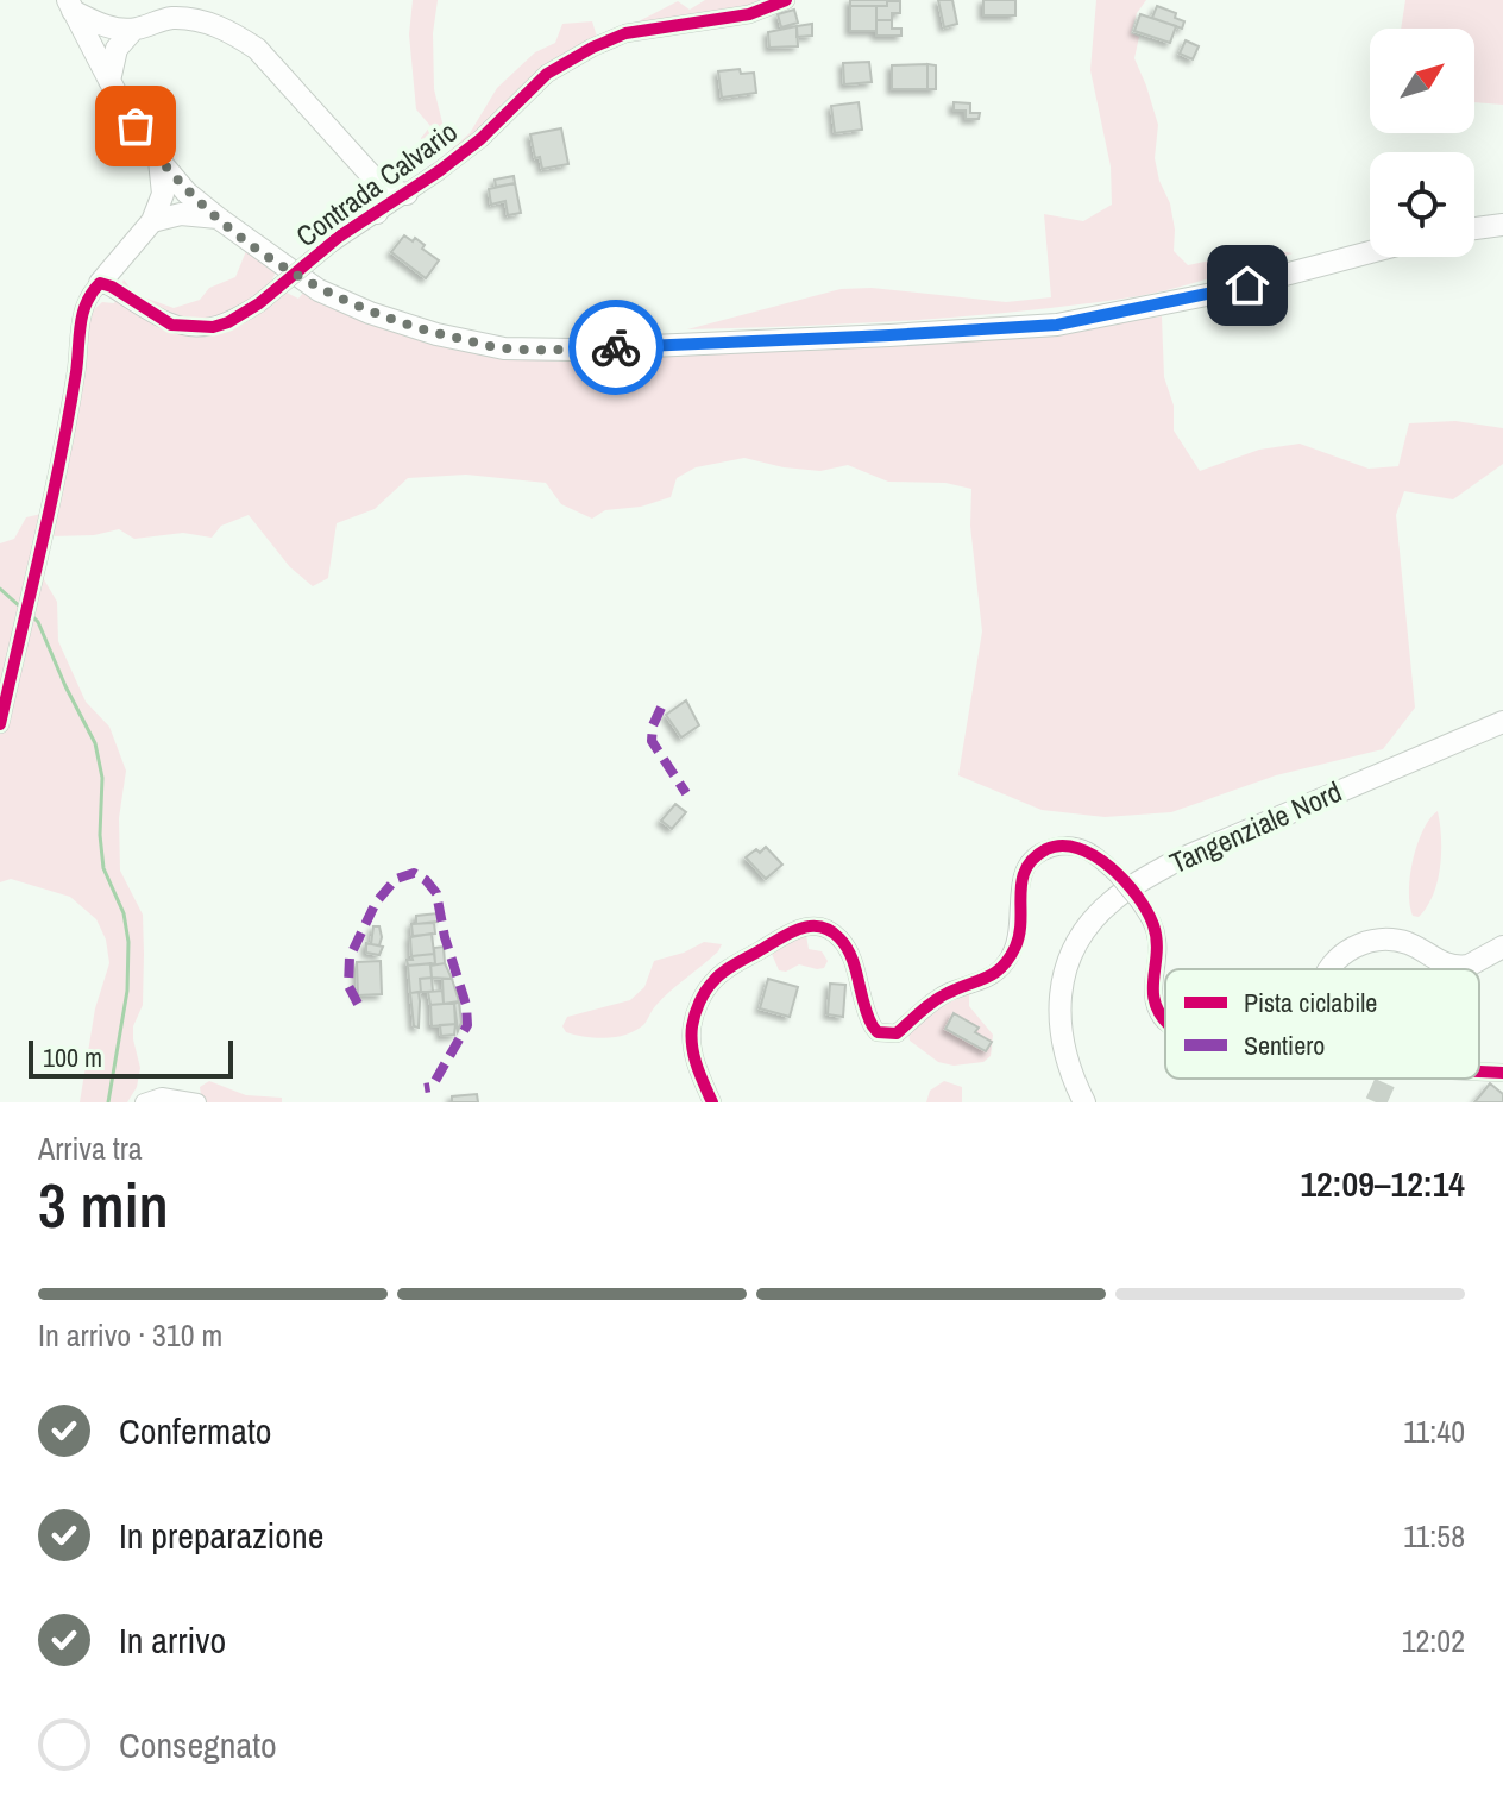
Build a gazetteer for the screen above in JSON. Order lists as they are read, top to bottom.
{
  "streets": {
    "main road": ["Tangenziale Nord"],
    "street": ["Contrada Calvario"]
  },
  "legend": ["Pista ciclabile", "Sentiero"],
  "scale_bar": "100 m",
  "north": "top right",
  "page": {
    "scale": "100 m",
    "heading": ["3 min", "Arriva tra", "12:09–12:14"],
    "bar": "In arrivo · 310 m",
    "list": [
      ["Confermato", "11:40"],
      ["In preparazione", "11:58"],
      ["In arrivo", "12:02"],
      "Consegnato"
    ]
  }
}
